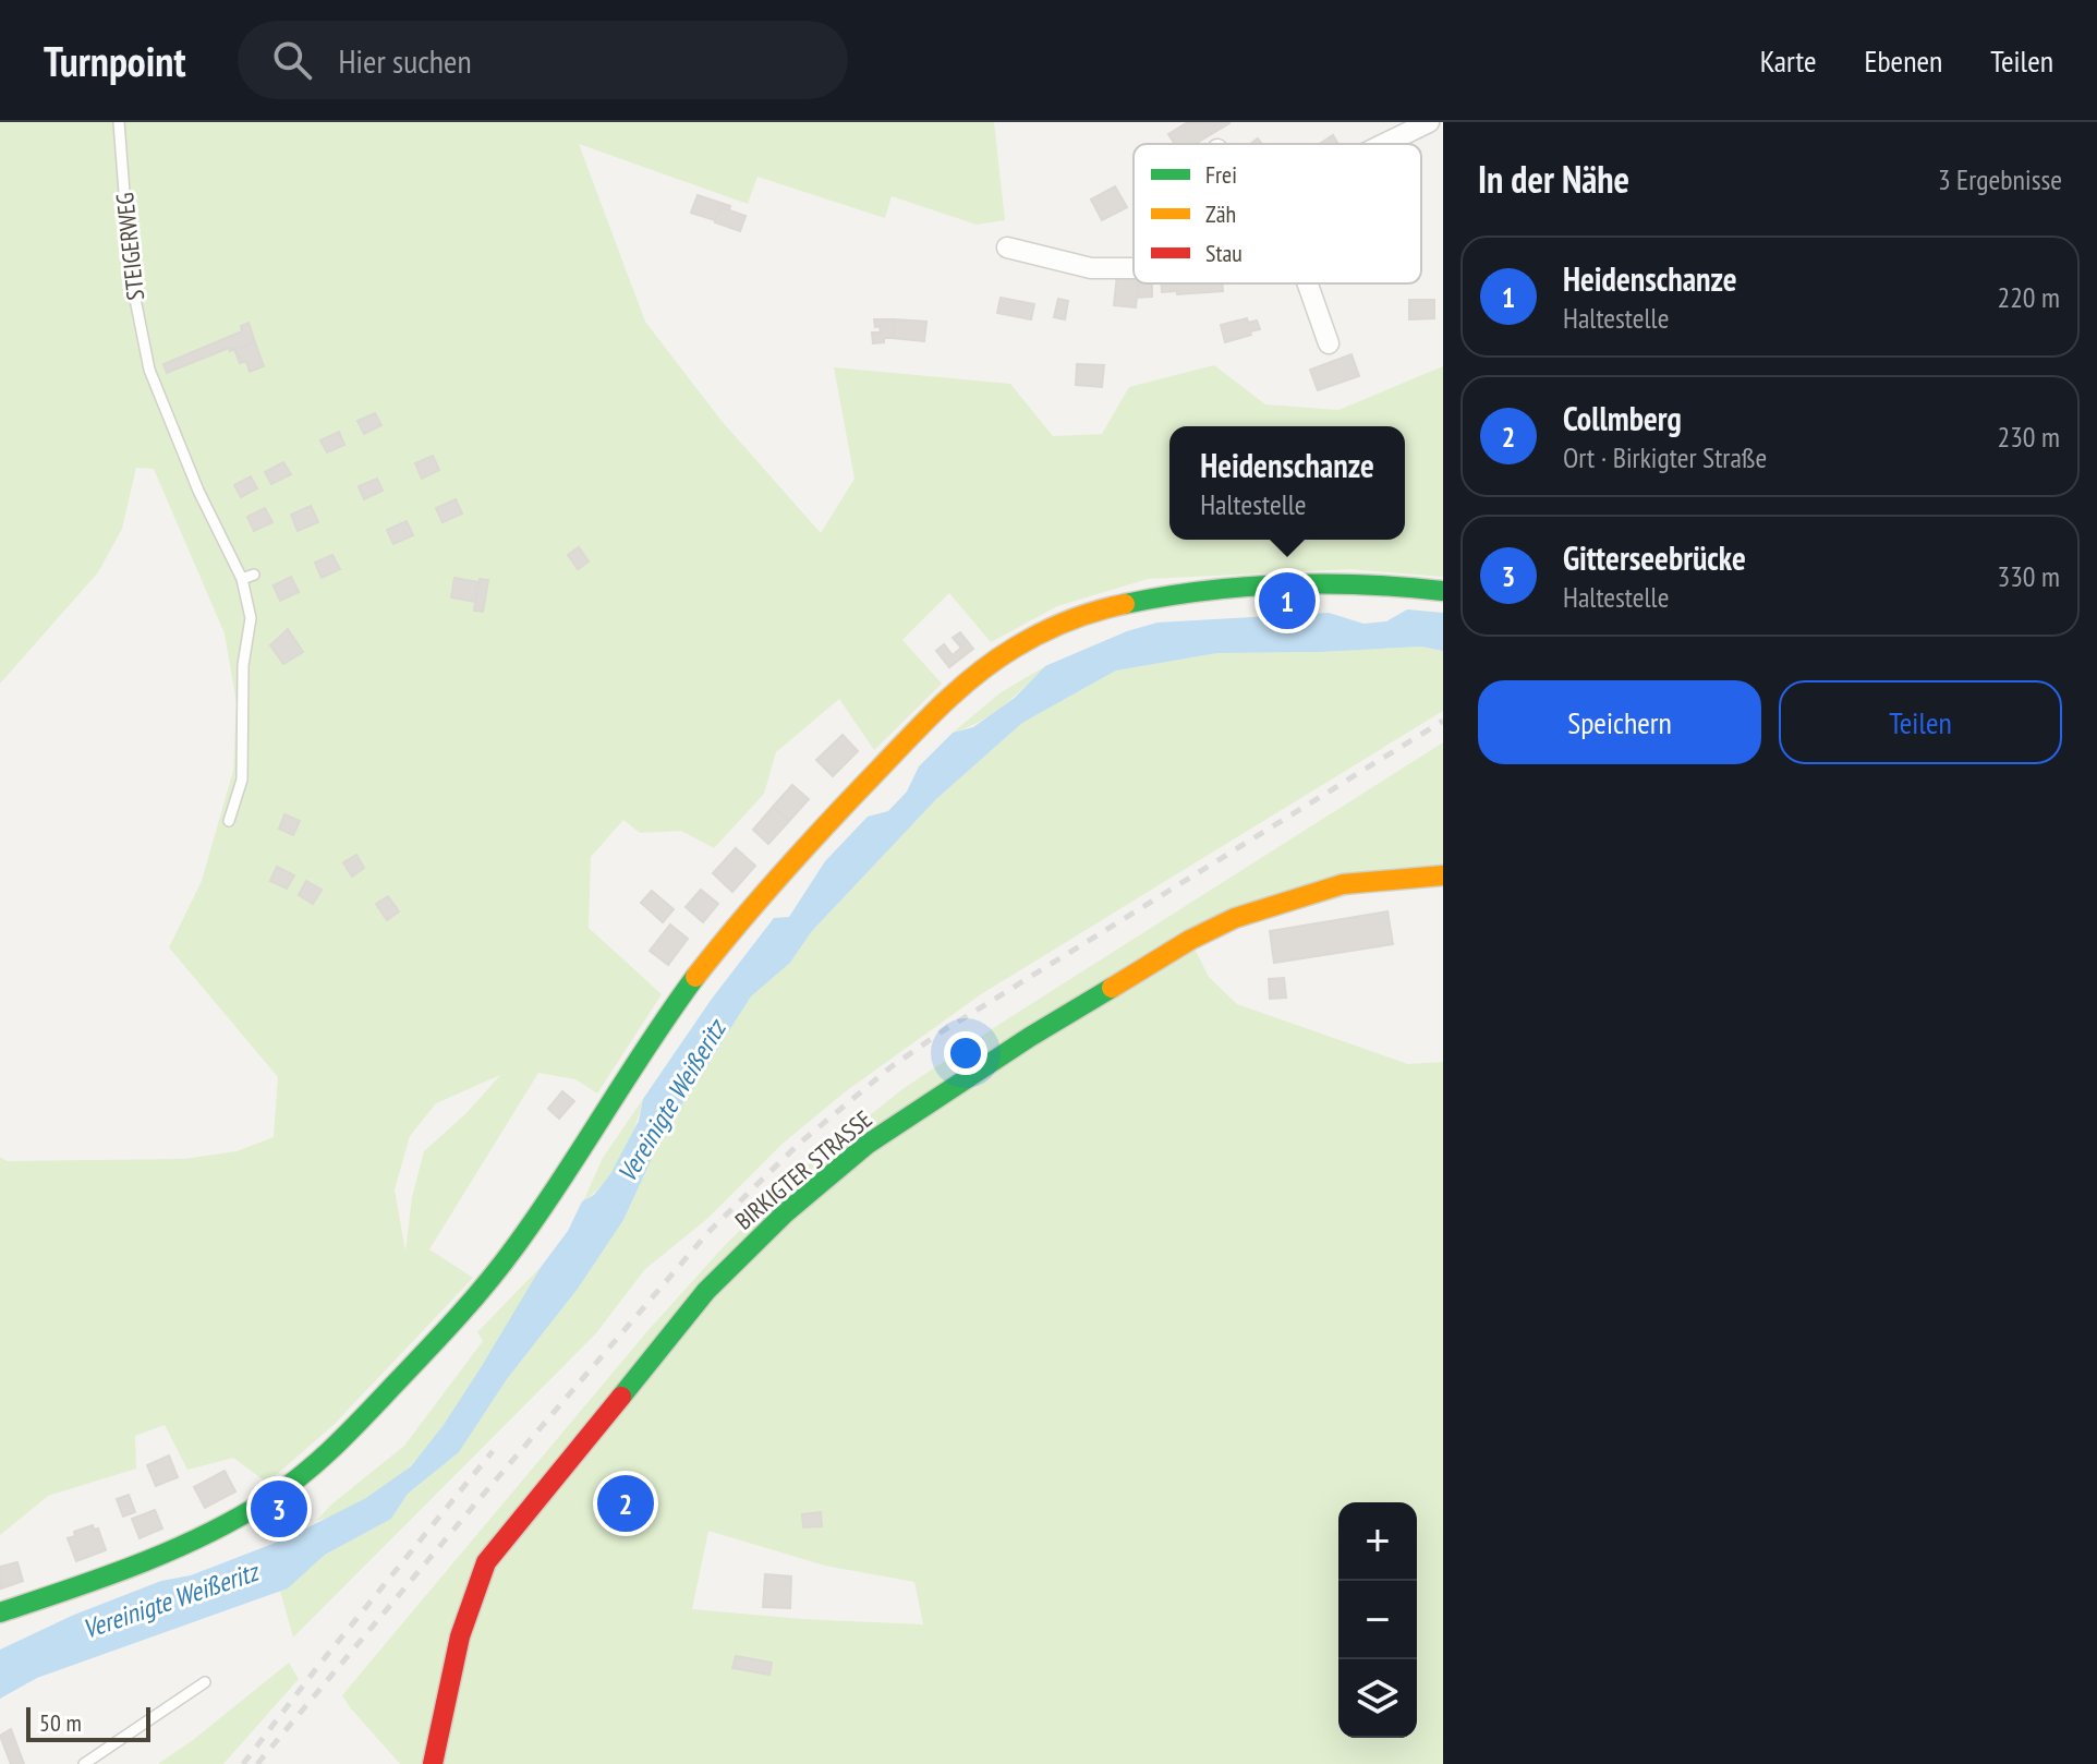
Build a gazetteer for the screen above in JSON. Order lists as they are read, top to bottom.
{
  "streets": {
    "main road": ["BIRKIGTER STRASSE"],
    "lane": ["STEIGERWEG"]
  },
  "water": ["Vereinigte Weißeritz"],
  "legend": ["Frei", "Zäh", "Stau"],
  "scale_bar": "50 m",
  "page": {
    "header": "Turnpoint",
    "search": "Hier suchen",
    "nav": ["Karte", "Ebenen", "Teilen"],
    "heading": ["In der Nähe", "3 Ergebnisse"],
    "list": [
      {
        "mark": "1",
        "name": "Heidenschanze",
        "note": "Haltestelle",
        "value": "220 m"
      },
      {
        "mark": "2",
        "name": "Collmberg",
        "note": "Ort · Birkigter Straße",
        "value": "230 m"
      },
      {
        "mark": "3",
        "name": "Gitterseebrücke",
        "note": "Haltestelle",
        "value": "330 m"
      }
    ],
    "popup": ["Heidenschanze", "Haltestelle"],
    "pins": ["1", "2", "3"],
    "buttons": ["Speichern", "Teilen"],
    "map_buttons": ["+", "−"],
    "scale": "50 m"
  }
}
